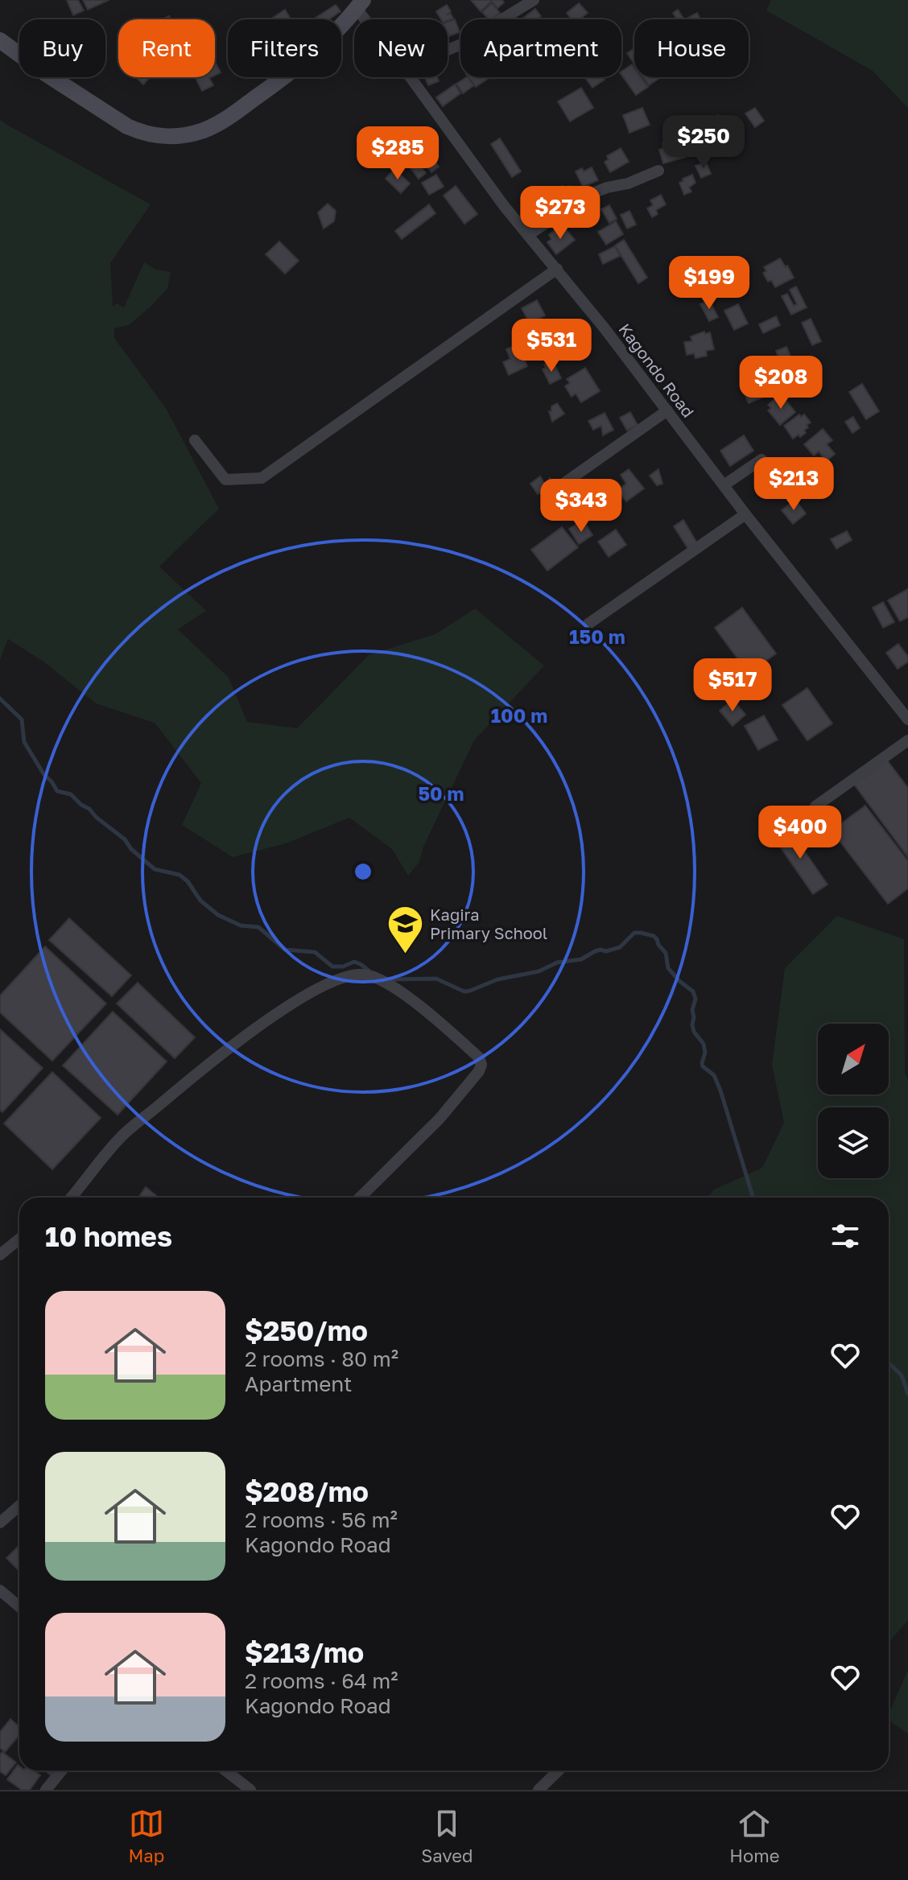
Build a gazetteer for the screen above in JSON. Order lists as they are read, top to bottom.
{
  "streets": {
    "street": ["Kagondo Road"]
  },
  "places": {
    "school or university": ["Kagira Primary School"]
  },
  "north": "top right",
  "page": {
    "chip": [
      "Buy",
      "Rent",
      "Filters",
      "New",
      "Apartment",
      "House"
    ],
    "price": [
      "$250",
      "$285",
      "$273",
      "$199",
      "$531",
      "$208",
      "$213",
      "$343",
      "$517",
      "$400"
    ],
    "heading": "10 homes",
    "list": [
      {
        "name": "$250/mo",
        "note": "2 rooms · 80 m² · Apartment"
      },
      {
        "name": "$208/mo",
        "note": "2 rooms · 56 m² · Kagondo Road"
      },
      {
        "name": "$213/mo",
        "note": "2 rooms · 64 m² · Kagondo Road"
      }
    ],
    "tabs": ["Map", "Saved", "Home"]
  },
  "rings": ["150 m", "100 m", "50 m"]
}
